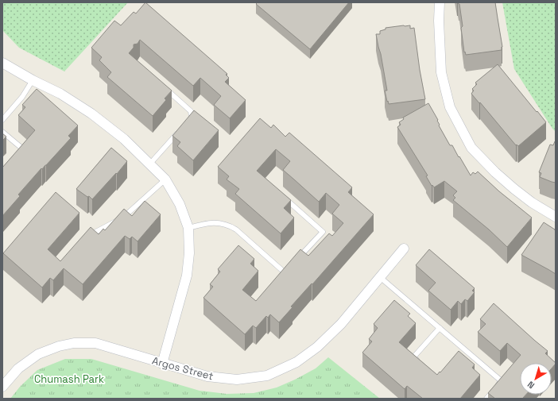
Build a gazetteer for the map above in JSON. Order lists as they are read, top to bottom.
{
  "streets": {
    "street": ["Argos Street"]
  },
  "parks": ["Chumash Park"],
  "north": "bottom left"
}
